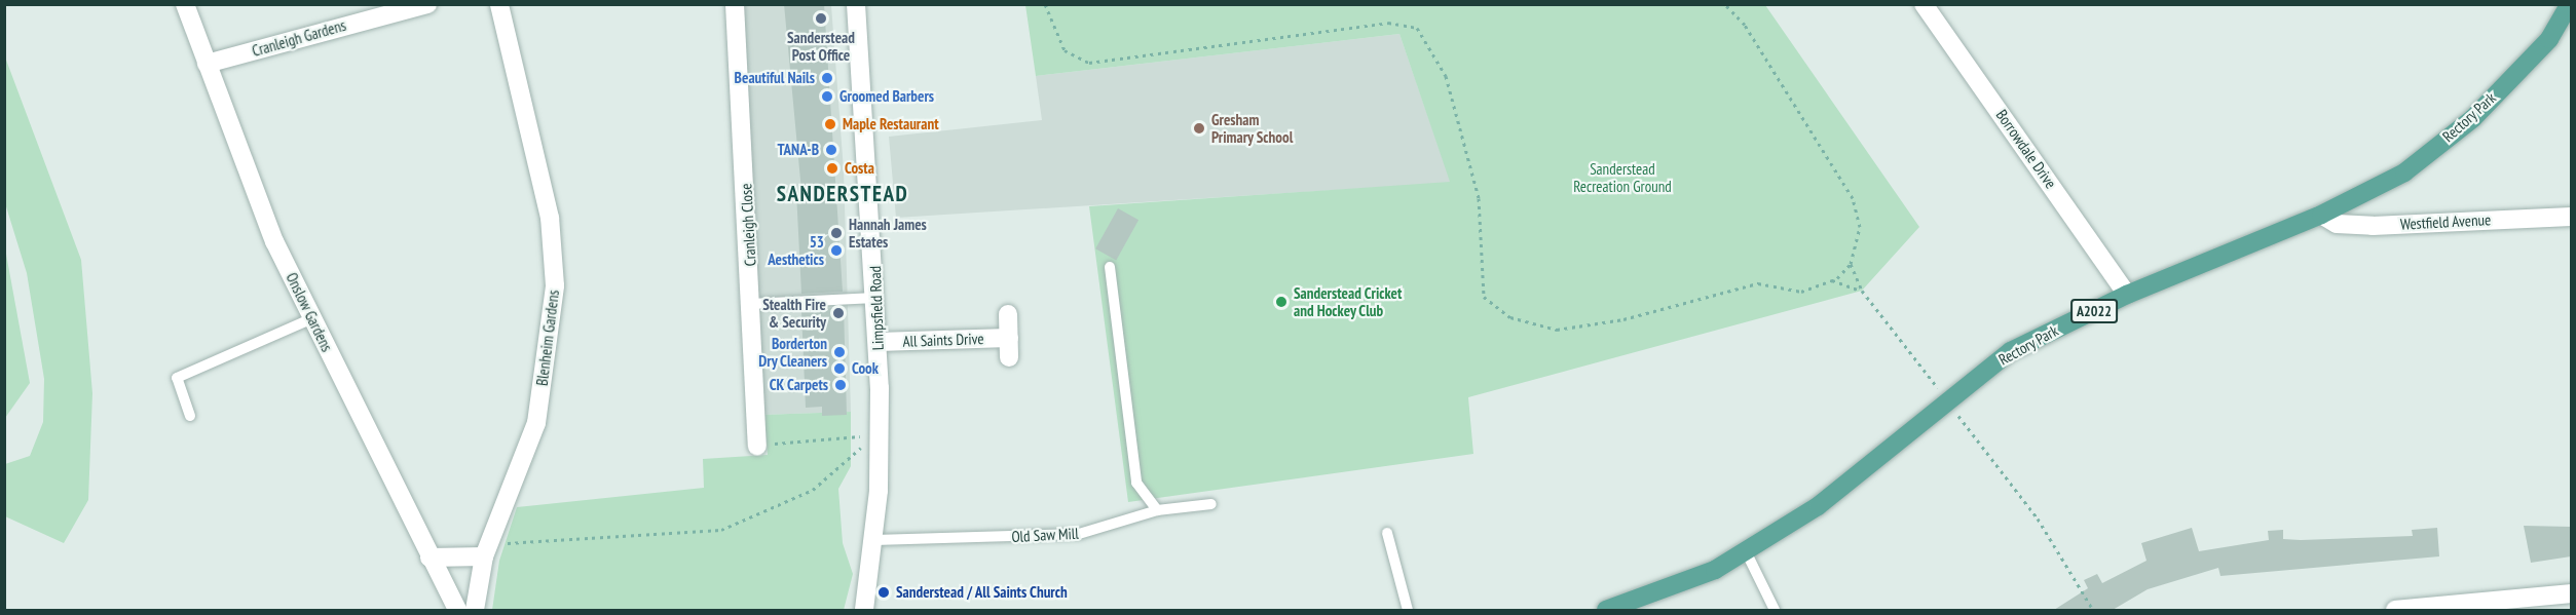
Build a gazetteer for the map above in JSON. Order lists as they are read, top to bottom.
{
  "streets": {
    "main road": ["Rectory Park", "A2022"],
    "street": [
      "Cranleigh Gardens",
      "Borrowdale Drive",
      "Westfield Avenue",
      "Cranleigh Close",
      "Limpsfield Road",
      "Onslow Gardens",
      "Blenheim Gardens",
      "All Saints Drive"
    ],
    "lane": ["Old Saw Mill"]
  },
  "crossings": [
    ["Cranleigh Gardens", "Onslow Gardens"],
    ["Rectory Park", "Borrowdale Drive"],
    ["Rectory Park", "Westfield Avenue"],
    ["Limpsfield Road", "All Saints Drive"],
    ["Limpsfield Road", "Old Saw Mill"]
  ],
  "districts": ["SANDERSTEAD"],
  "parks": ["Sanderstead Recreation Ground"],
  "places": [
    "Sanderstead Post Office",
    "Beautiful Nails",
    "Groomed Barbers",
    "Maple Restaurant",
    "Gresham Primary School",
    "TANA-B",
    "Costa",
    "Hannah James Estates",
    "53 Aesthetics",
    "Sanderstead Cricket and Hockey Club",
    "Stealth Fire & Security",
    "Borderton Dry Cleaners",
    "Cook",
    "CK Carpets",
    "Sanderstead / All Saints Church"
  ]
}
